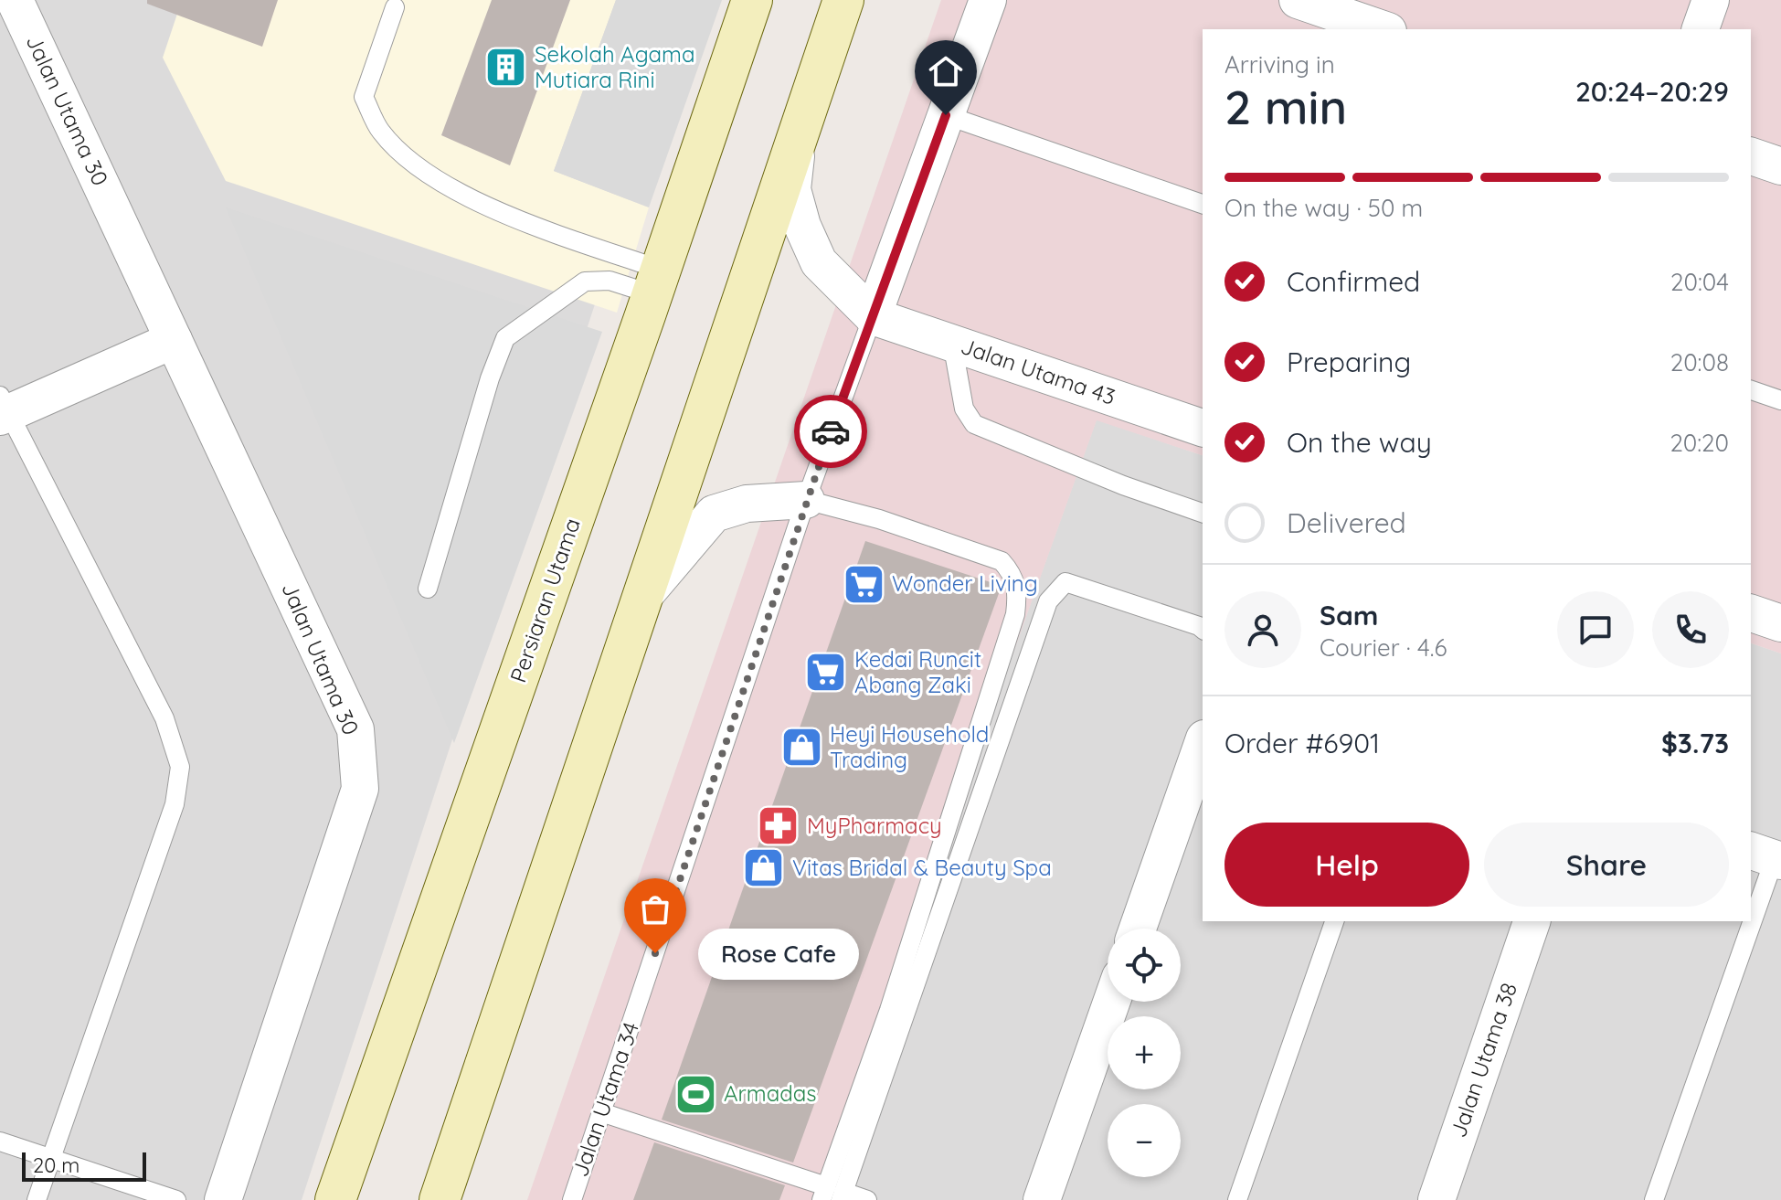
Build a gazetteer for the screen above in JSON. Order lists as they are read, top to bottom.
{
  "streets": {
    "street": [
      "Jalan Utama 30",
      "Jalan Utama 43",
      "Persiaran Utama",
      "Jalan Utama 38"
    ],
    "lane": ["Jalan Utama 34"]
  },
  "crossings": [
    ["Jalan Utama 43", "Jalan Utama 34"]
  ],
  "places": {
    "building": ["Sekolah Agama Mutiara Rini"],
    "supermarket": ["Wonder Living", "Kedai Runcit Abang Zaki"],
    "shop": ["Heyi Household Trading", "Vitas Bridal & Beauty Spa"],
    "pharmacy": ["MyPharmacy"],
    "other": ["Rose Cafe"],
    "sports": ["Armadas"]
  },
  "scale_bar": "20 m",
  "page": {
    "heading": ["2 min", "Arriving in", "20:24–20:29"],
    "panel": [
      "Sam",
      "Courier · 4.6",
      "Order #6901",
      "$3.73"
    ],
    "bar": "On the way · 50 m",
    "list": [
      ["Confirmed", "20:04"],
      ["Preparing", "20:08"],
      ["On the way", "20:20"],
      "Delivered"
    ],
    "buttons": ["Help", "Share"],
    "map_buttons": ["+", "−"],
    "bubble": "Rose Cafe",
    "scale": "20 m"
  }
}
